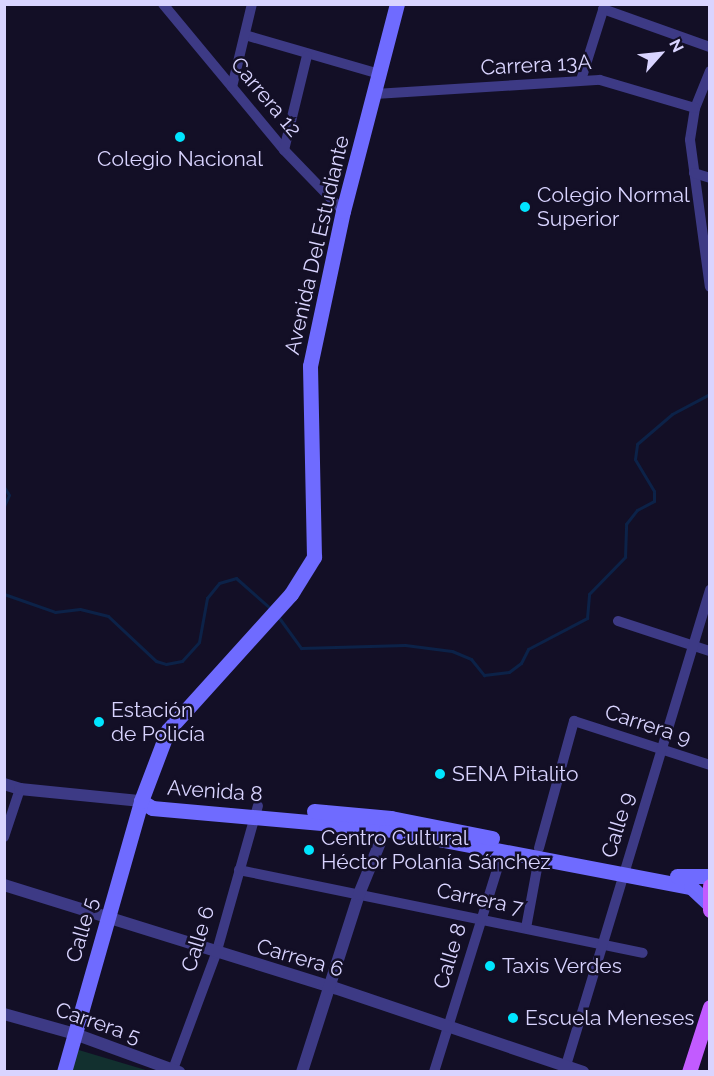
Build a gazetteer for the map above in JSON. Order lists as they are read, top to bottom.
{
  "streets": {
    "main road": ["Avenida Del Estudiante", "Avenida 8", "Calle 5"],
    "street": [
      "Carrera 13A",
      "Carrera 12",
      "Carrera 9",
      "Calle 9",
      "Carrera 7",
      "Calle 6",
      "Calle 8",
      "Carrera 6",
      "Carrera 5"
    ]
  },
  "crossings": [
    ["Carrera 13A", "Avenida Del Estudiante"],
    ["Carrera 12", "Avenida Del Estudiante"],
    ["Avenida Del Estudiante", "Avenida 8"],
    ["Avenida Del Estudiante", "Calle 5"],
    ["Carrera 9", "Avenida 8"],
    ["Carrera 9", "Calle 9"],
    ["Avenida 8", "Calle 9"],
    ["Avenida 8", "Calle 5"],
    ["Avenida 8", "Calle 6"],
    ["Avenida 8", "Calle 8"],
    ["Calle 9", "Carrera 7"],
    ["Calle 9", "Carrera 6"],
    ["Carrera 7", "Calle 6"],
    ["Carrera 7", "Calle 8"],
    ["Calle 5", "Carrera 6"],
    ["Calle 5", "Carrera 5"],
    ["Calle 6", "Carrera 6"],
    ["Calle 6", "Carrera 5"],
    ["Calle 8", "Carrera 6"]
  ],
  "places": [
    "Colegio Nacional",
    "Colegio Normal Superior",
    "Estación de Policía",
    "SENA Pitalito",
    "Centro Cultural Héctor Polanía Sánchez",
    "Taxis Verdes",
    "Escuela Meneses"
  ],
  "north": "top right"
}
